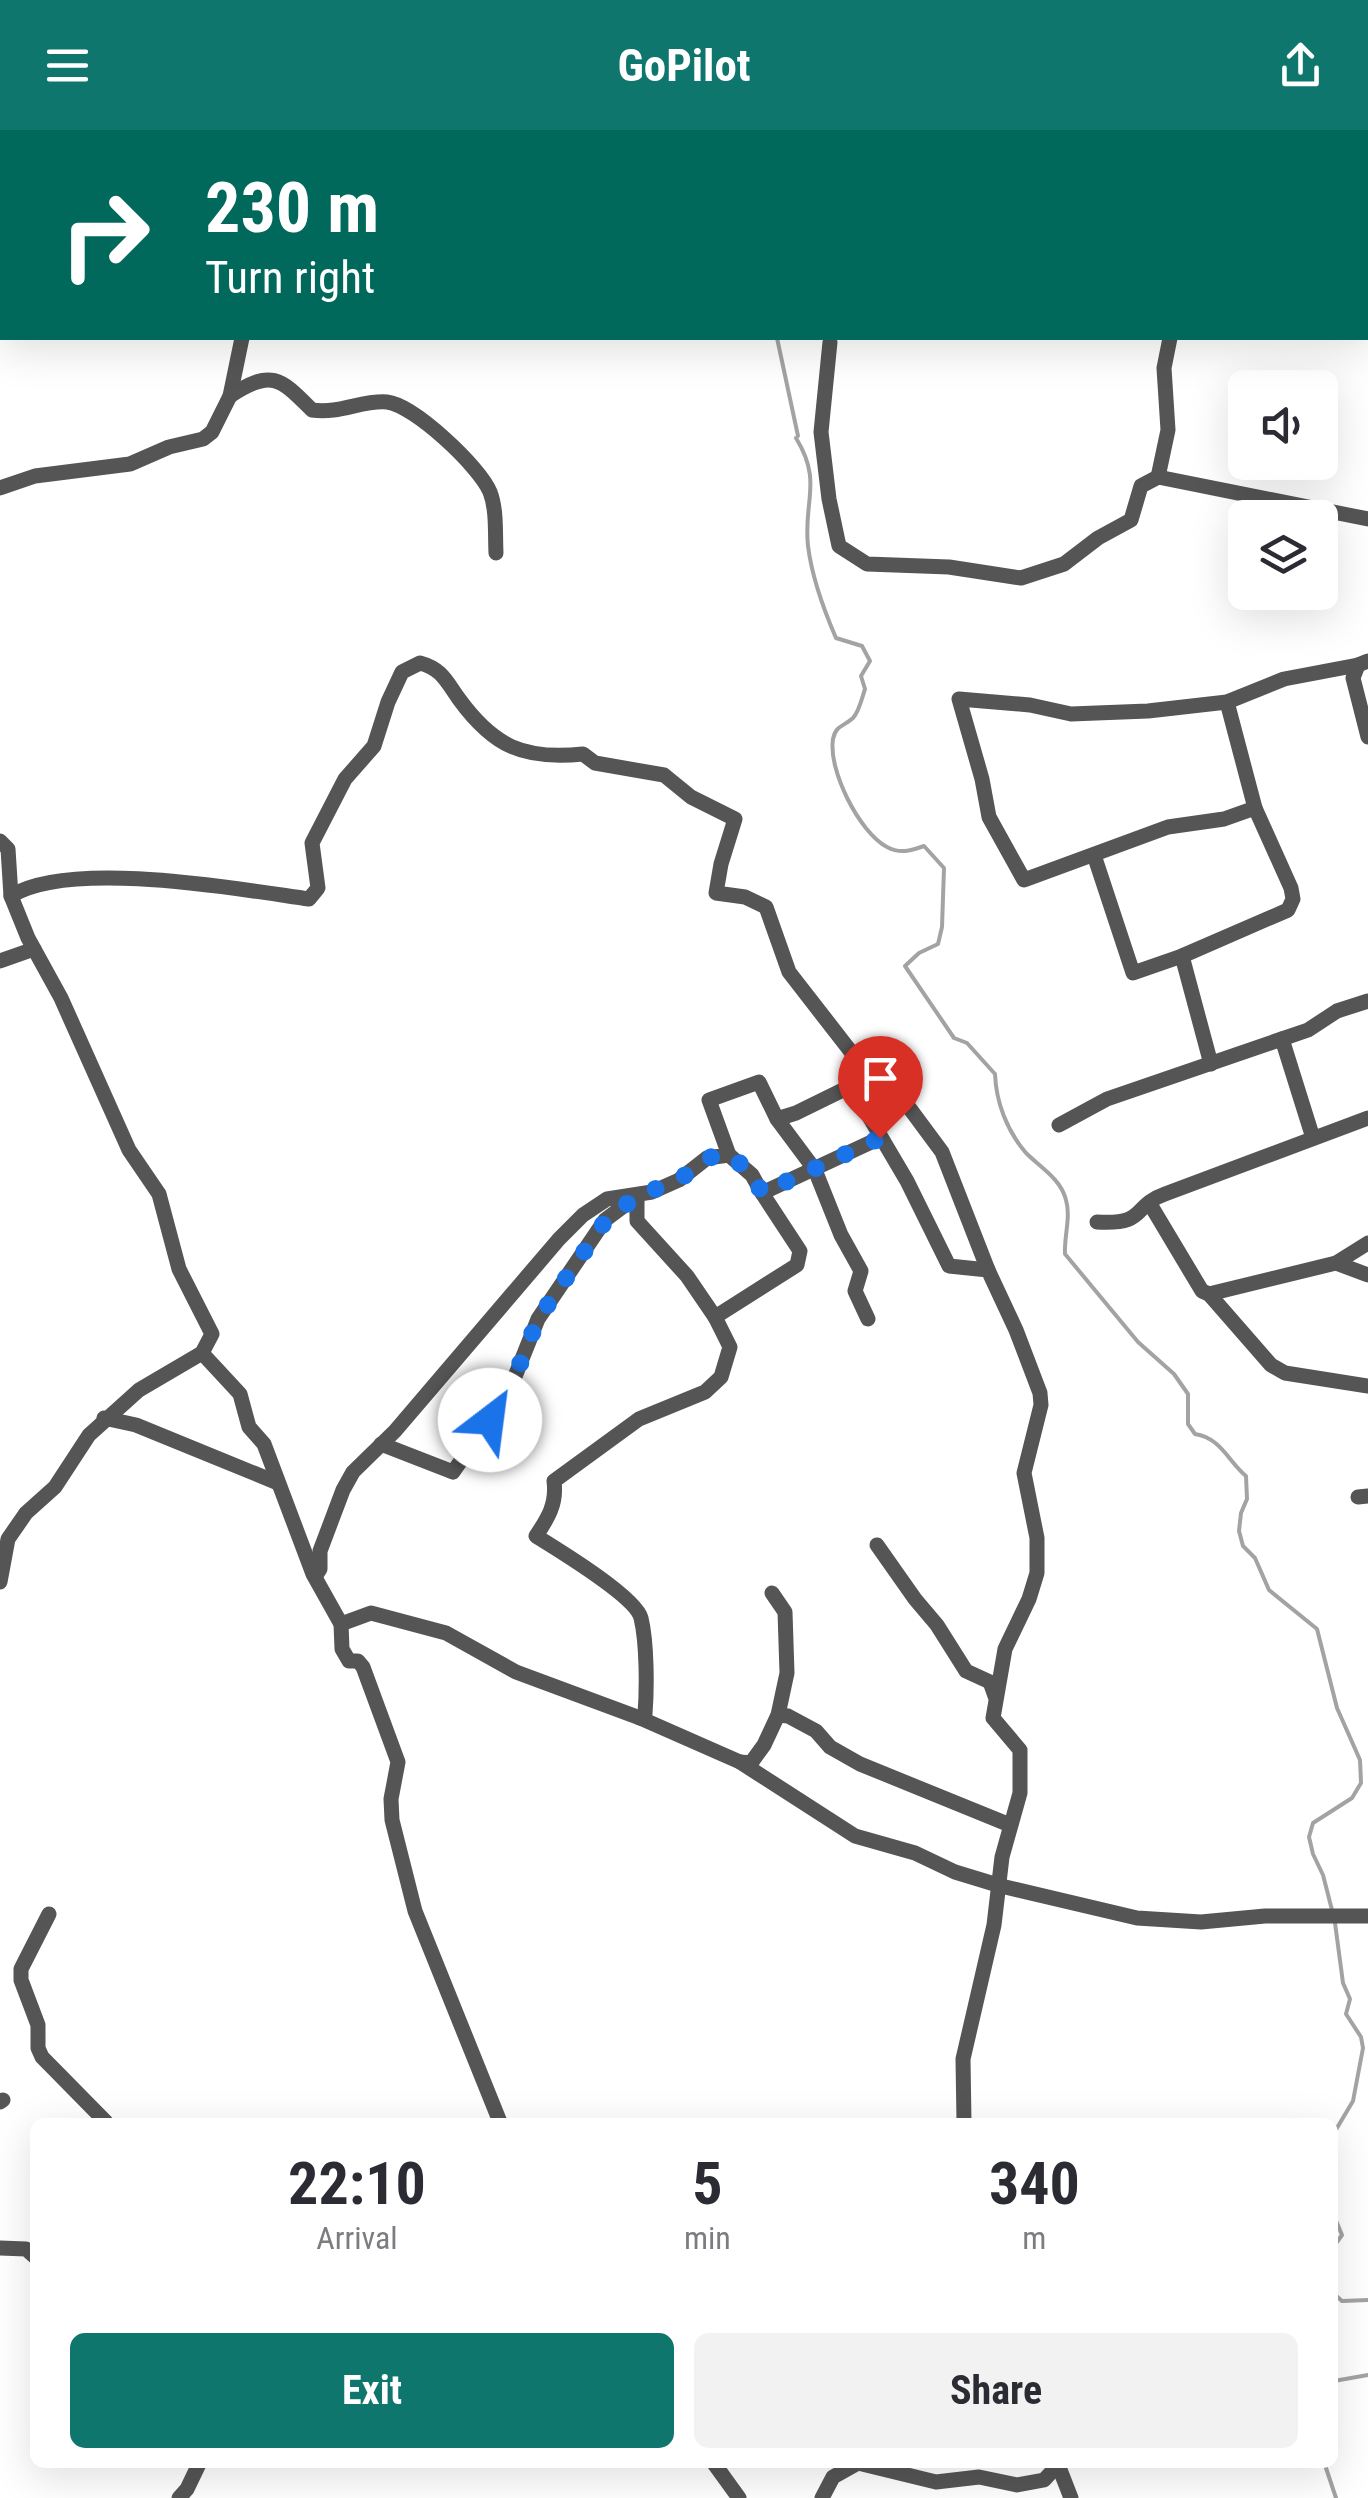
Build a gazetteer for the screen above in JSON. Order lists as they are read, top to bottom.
{
  "page": {
    "header": "GoPilot",
    "turn": ["230 m", "Turn right"],
    "eta": [
      "22:10",
      "Arrival",
      "5",
      "min",
      "340",
      "m"
    ],
    "buttons": ["Exit", "Share"]
  }
}
